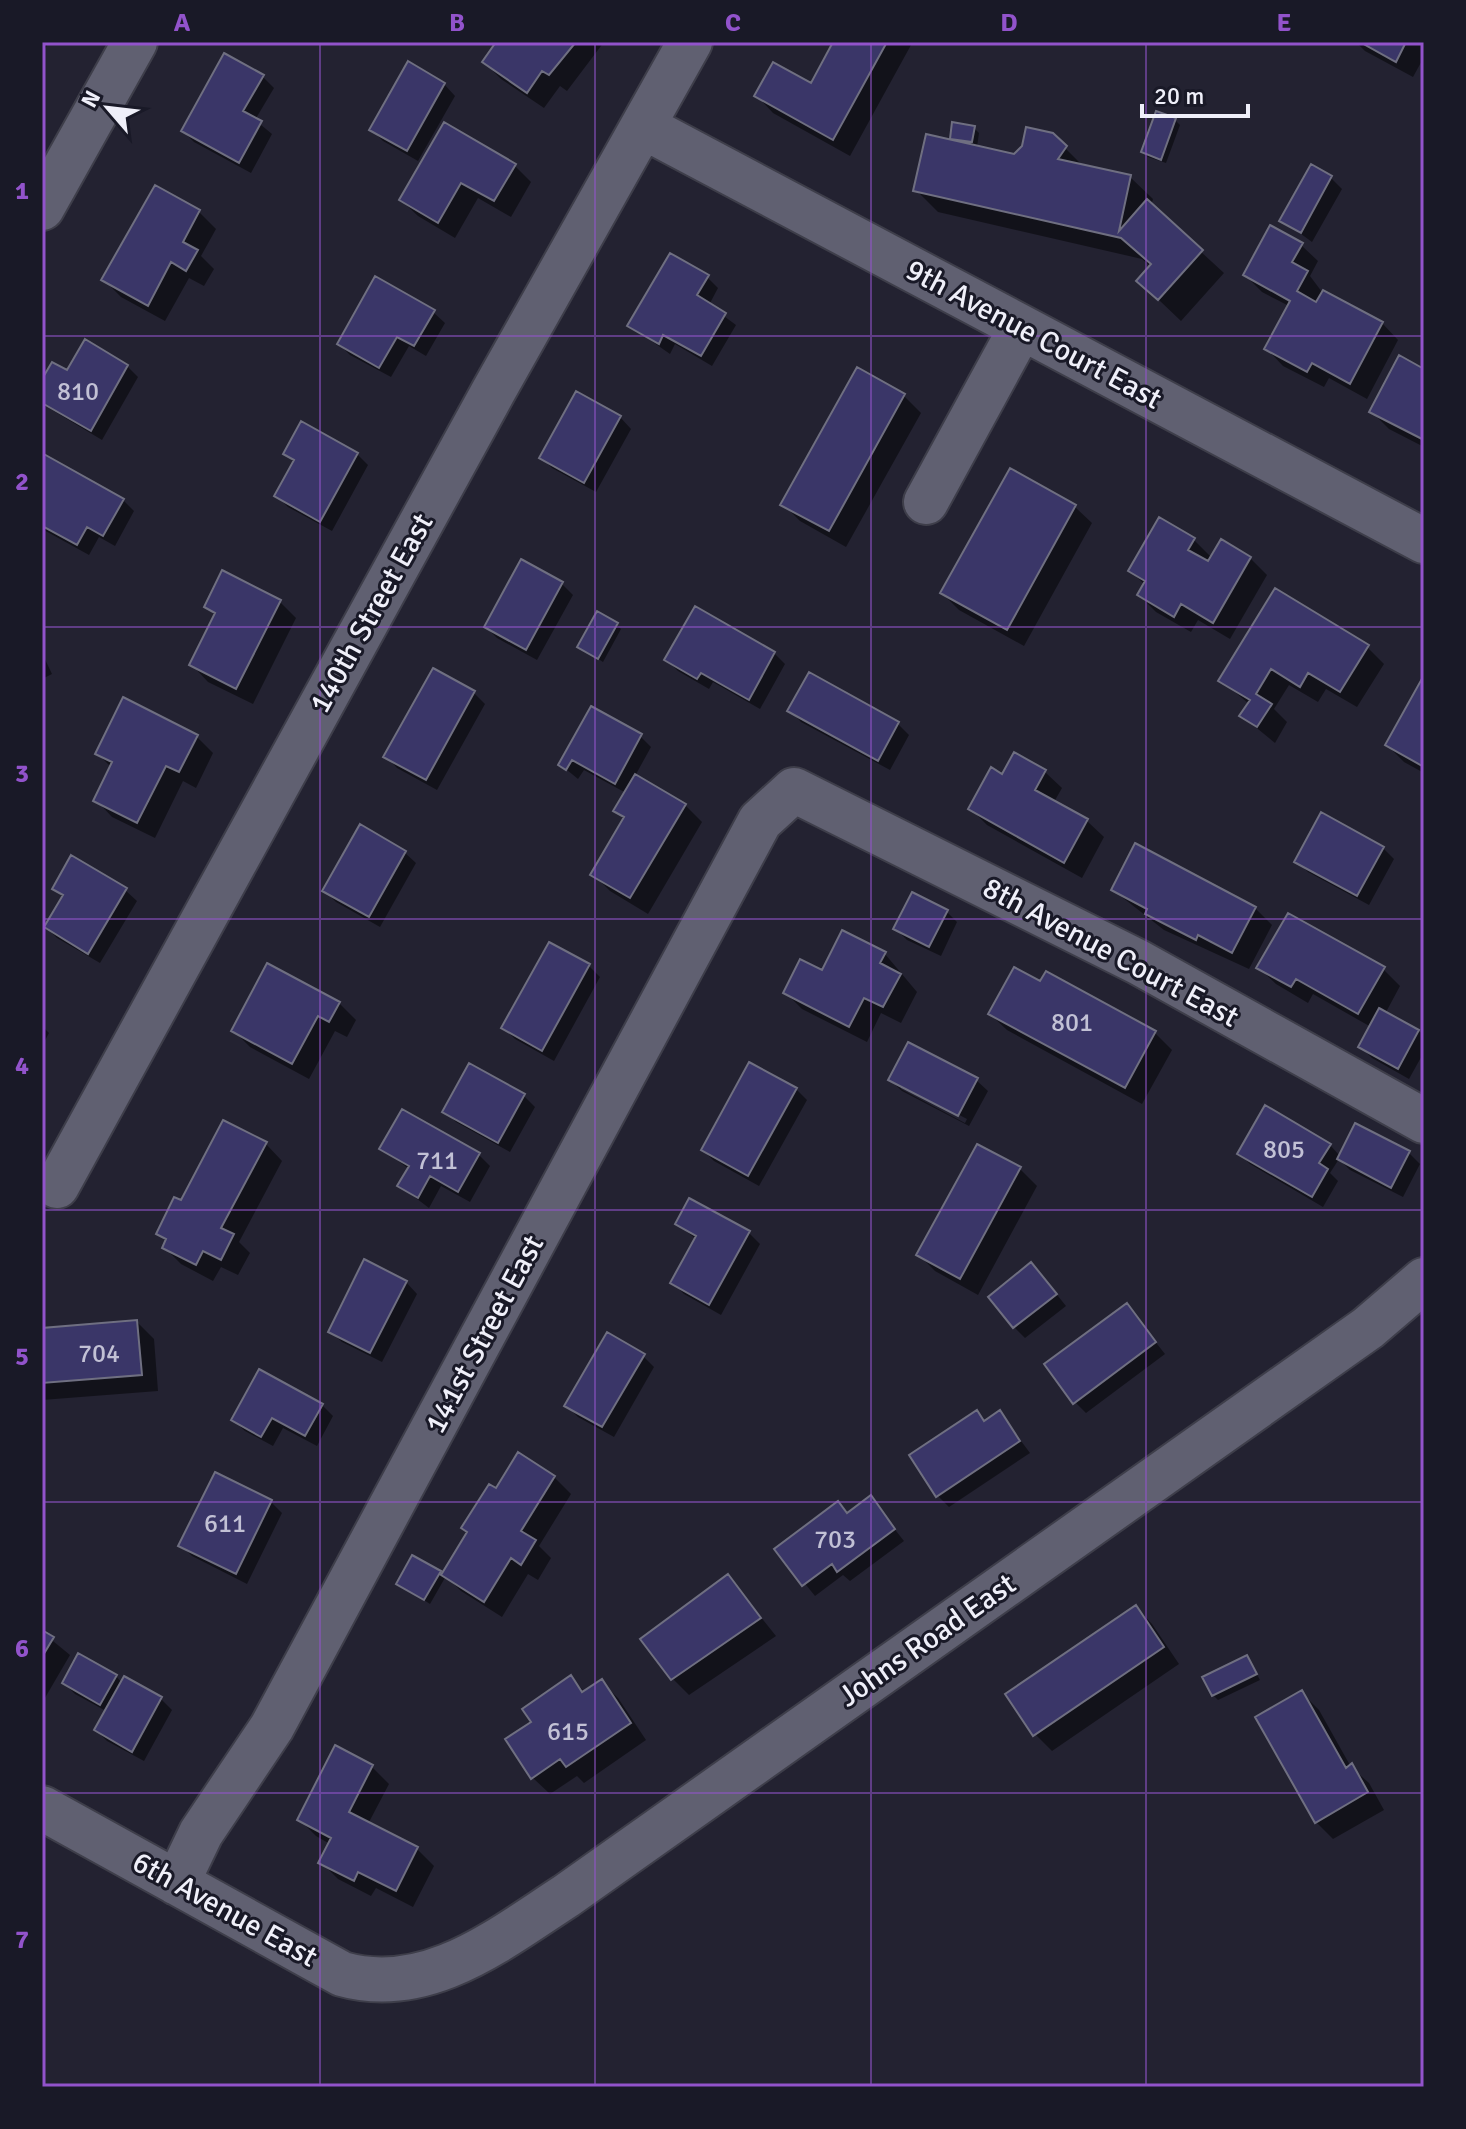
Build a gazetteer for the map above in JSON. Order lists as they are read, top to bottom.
{
  "streets": {
    "street": [
      "9th Avenue Court East",
      "140th Street East",
      "8th Avenue Court East",
      "141st Street East",
      "Johns Road East",
      "6th Avenue East"
    ]
  },
  "crossings": [
    ["9th Avenue Court East", "140th Street East"],
    ["8th Avenue Court East", "141st Street East"],
    ["141st Street East", "6th Avenue East"],
    ["Johns Road East", "6th Avenue East"]
  ],
  "house_numbers": [
    "810",
    "801",
    "805",
    "711",
    "704",
    "611",
    "703",
    "615"
  ],
  "scale_bar": "20 m",
  "north": "top left",
  "grid": {
    "columns": [
      "A",
      "B",
      "C",
      "D",
      "E"
    ],
    "rows": [
      "1",
      "2",
      "3",
      "4",
      "5",
      "6",
      "7"
    ]
  }
}
